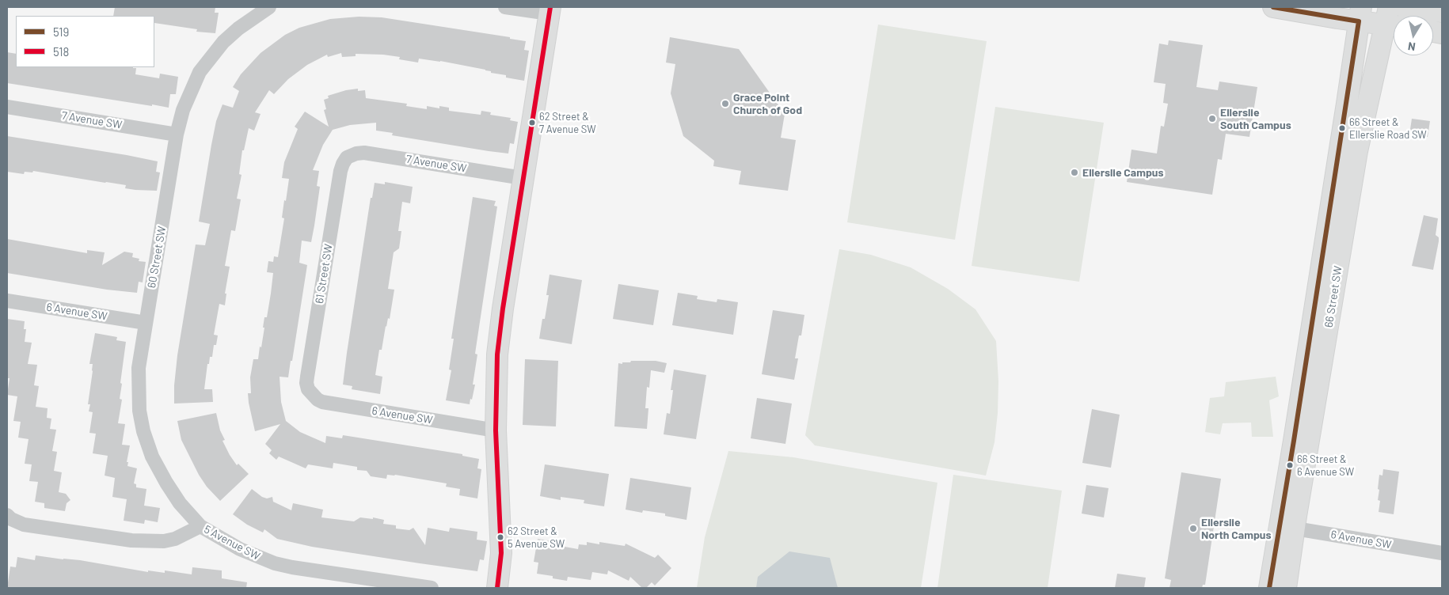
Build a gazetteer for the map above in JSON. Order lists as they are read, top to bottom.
{
  "streets": {
    "main road": ["66 Street SW"],
    "street": [
      "7 Avenue SW",
      "60 Street SW",
      "61 Street SW",
      "6 Avenue SW",
      "5 Avenue SW"
    ]
  },
  "crossings": [
    ["7 Avenue SW", "60 Street SW"],
    ["7 Avenue SW", "61 Street SW"],
    ["60 Street SW", "6 Avenue SW"],
    ["60 Street SW", "5 Avenue SW"],
    ["61 Street SW", "6 Avenue SW"],
    ["66 Street SW", "6 Avenue SW"]
  ],
  "places": [
    "Grace Point Church of God",
    "Ellerslie South Campus",
    "62 Street & 7 Avenue SW",
    "66 Street & Ellerslie Road SW",
    "Ellerslie Campus",
    "66 Street & 6 Avenue SW",
    "Ellerslie North Campus",
    "62 Street & 5 Avenue SW"
  ],
  "lines": ["transit line 519", "transit line 518"],
  "legend": ["519", "518"],
  "north": "bottom"
}
